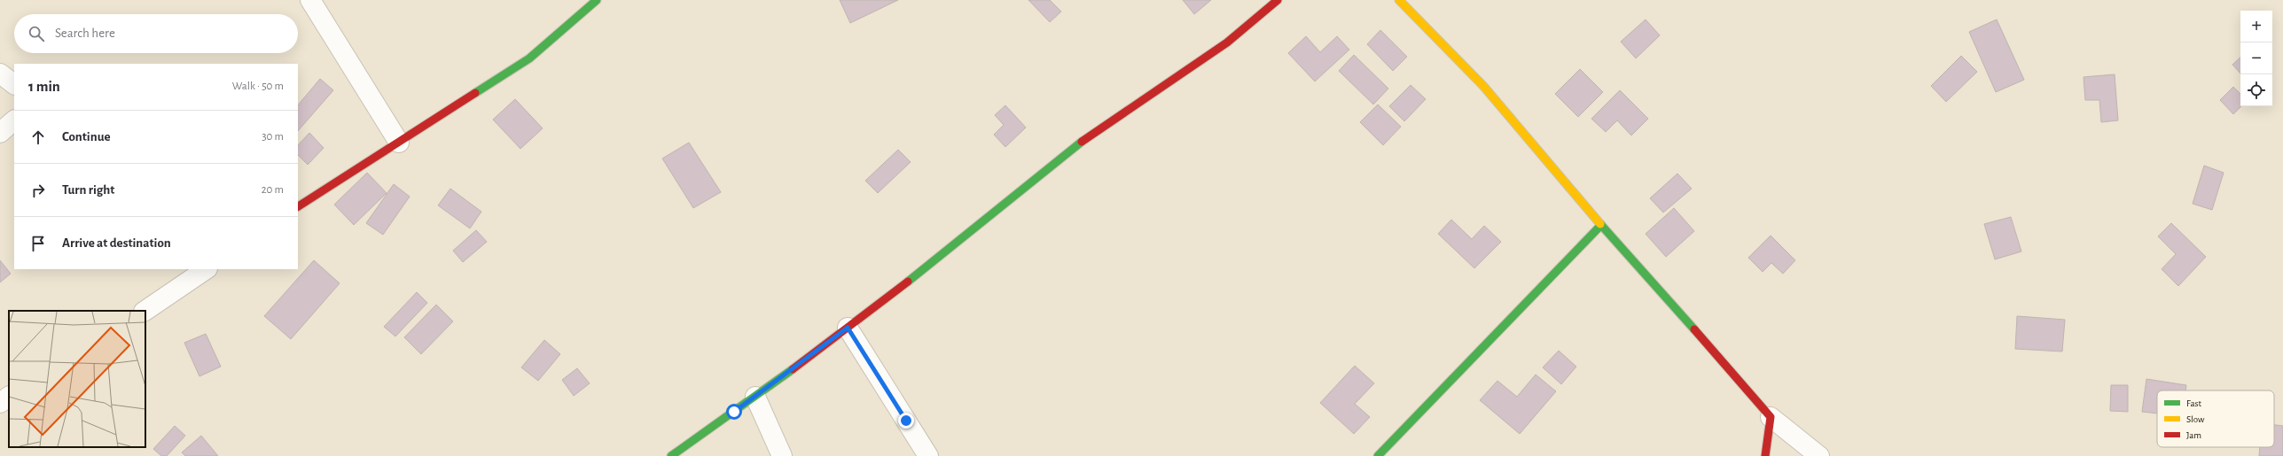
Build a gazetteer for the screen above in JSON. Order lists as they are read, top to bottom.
{
  "legend": ["Fast", "Slow", "Jam"],
  "page": {
    "map_buttons": ["+", "−"],
    "search": "Search here",
    "heading": ["1 min", "Walk · 50 m"],
    "list": [
      ["Continue", "30 m"],
      ["Turn right", "20 m"],
      "Arrive at destination"
    ]
  }
}
